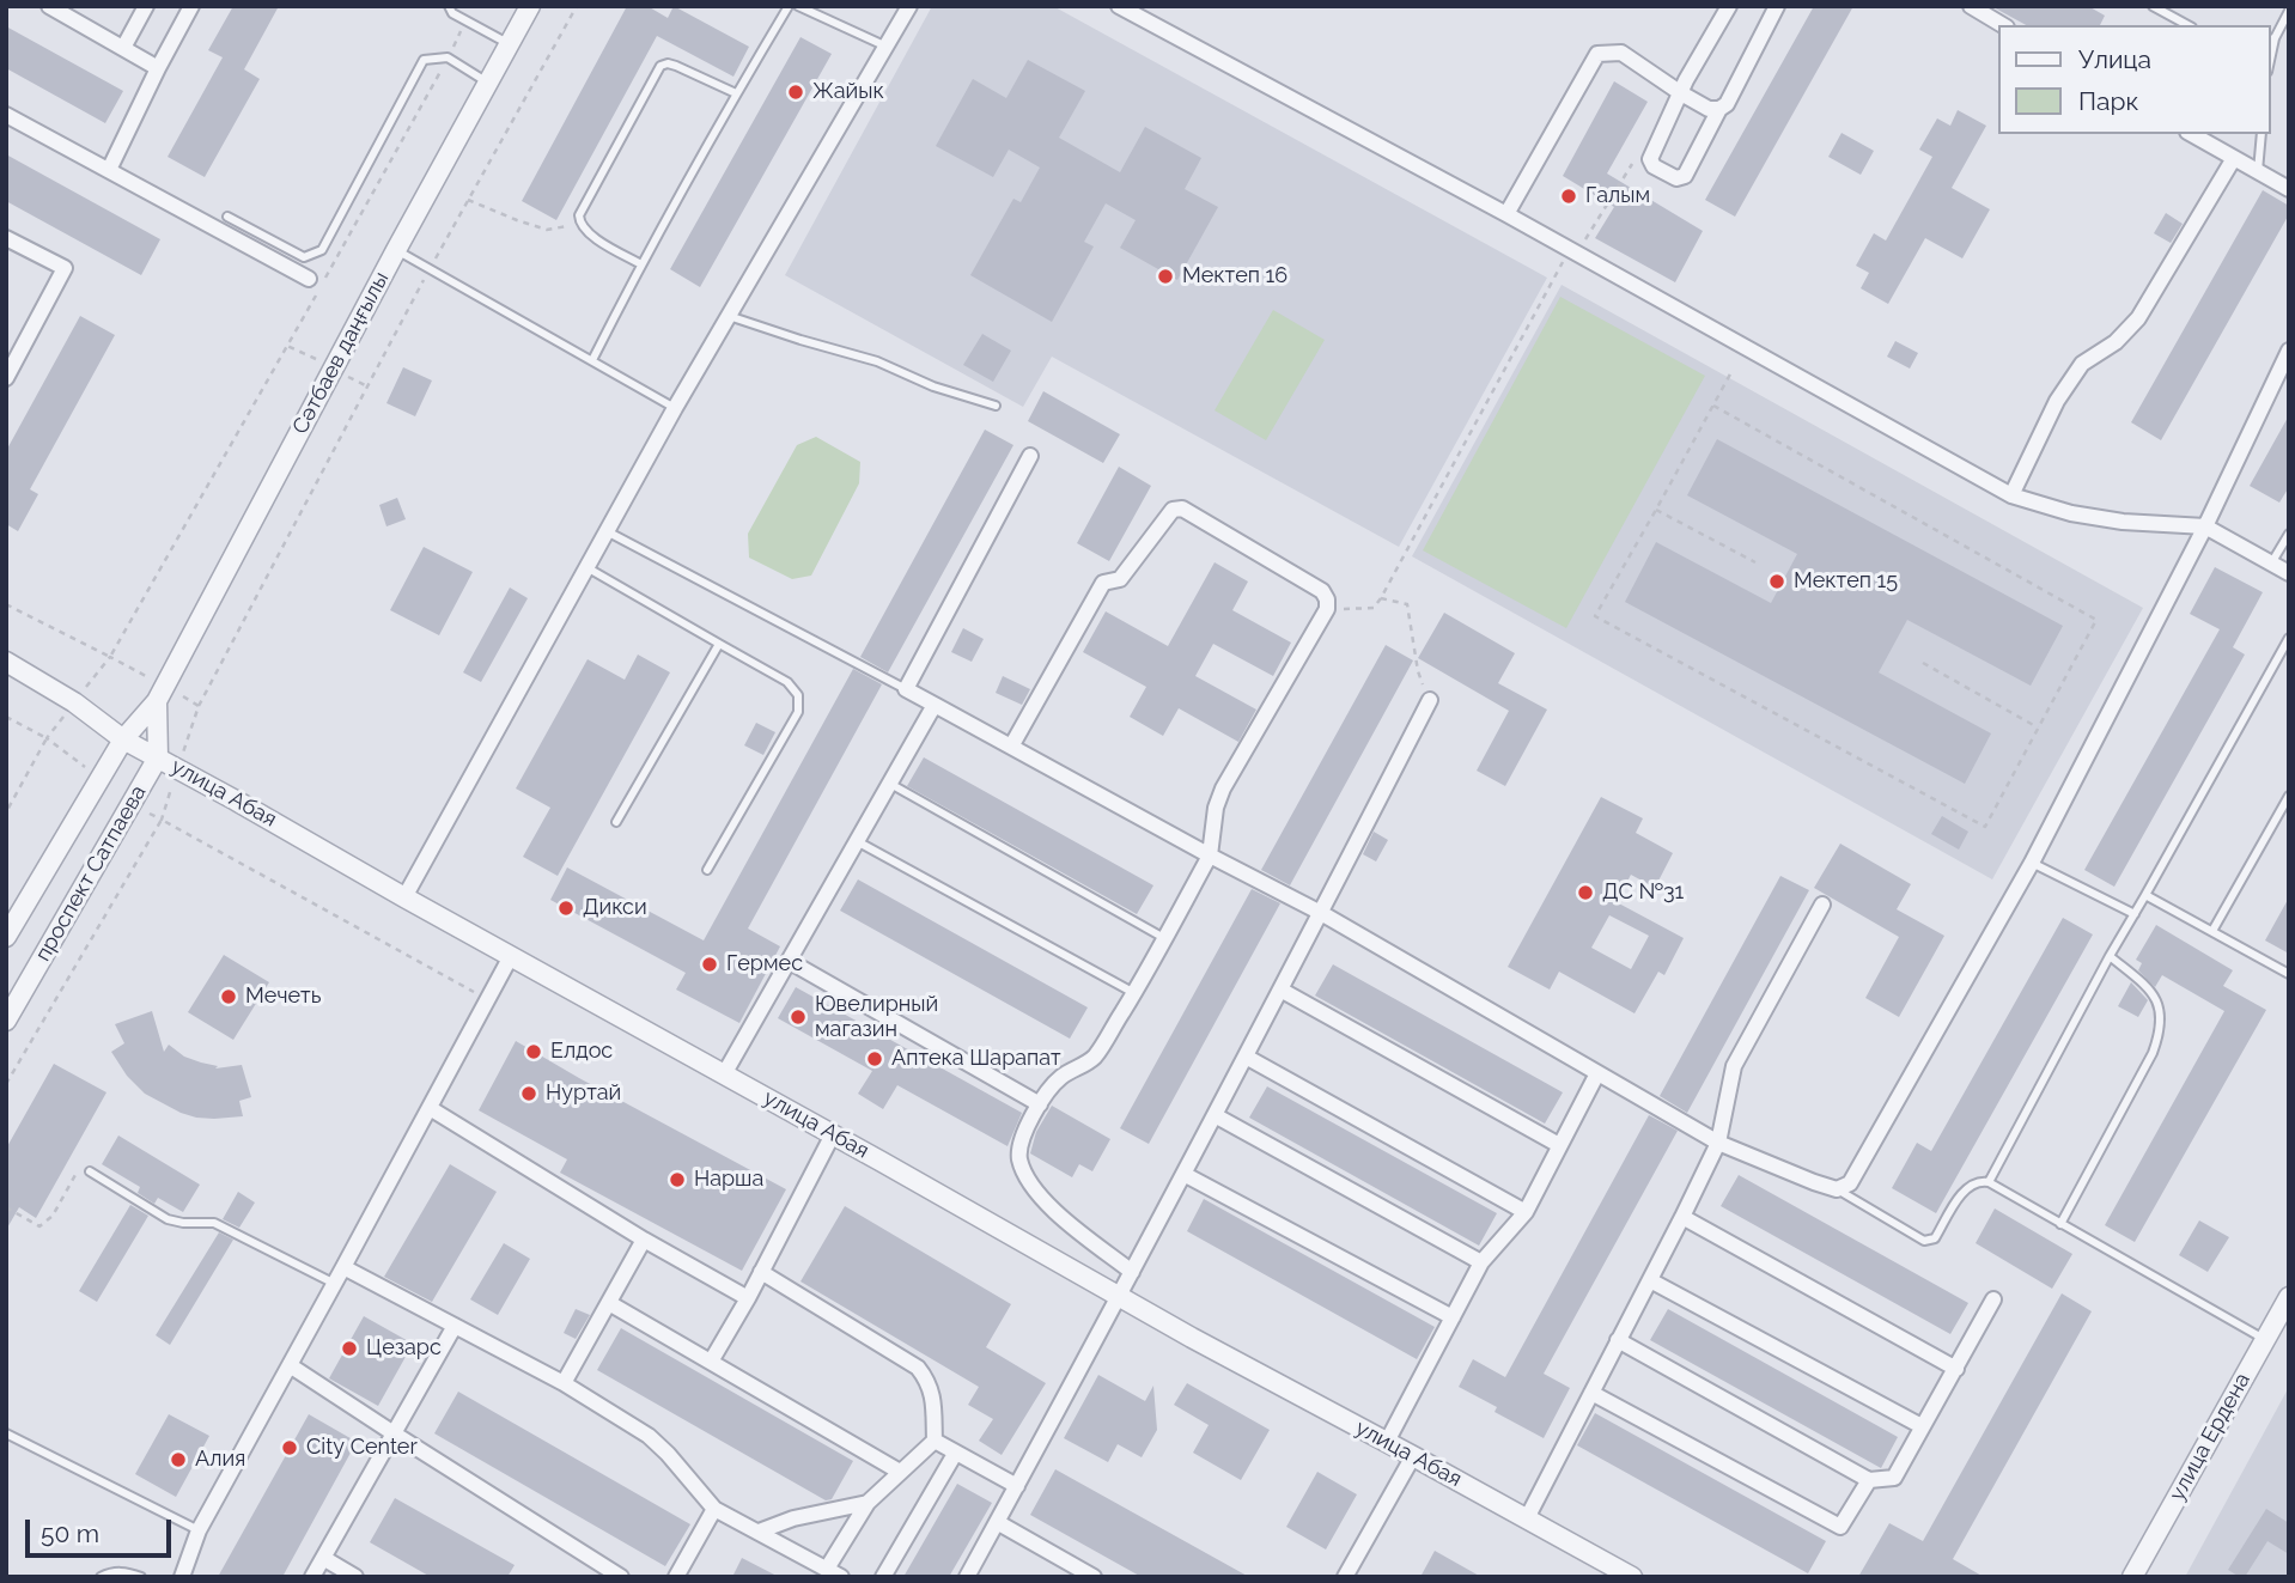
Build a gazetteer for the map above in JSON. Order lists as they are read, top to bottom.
{
  "streets": {
    "street": [
      "Сәтбаев даңғылы",
      "улица Абая",
      "проспект Сатпаева",
      "улица Ердена"
    ]
  },
  "crossings": [
    ["Сәтбаев даңғылы", "проспект Сатпаева"],
    ["улица Абая", "проспект Сатпаева"]
  ],
  "places": [
    "Жайык",
    "Галым",
    "Мектеп 16",
    "Мектеп 15",
    "ДС №31",
    "Дикси",
    "Гермес",
    "Мечеть",
    "Ювелирный магазин",
    "Елдос",
    "Аптека Шарапат",
    "Нуртай",
    "Нарша",
    "Цезарс",
    "City Center",
    "Алия"
  ],
  "legend": ["Улица", "Парк"],
  "scale_bar": "50 m"
}
